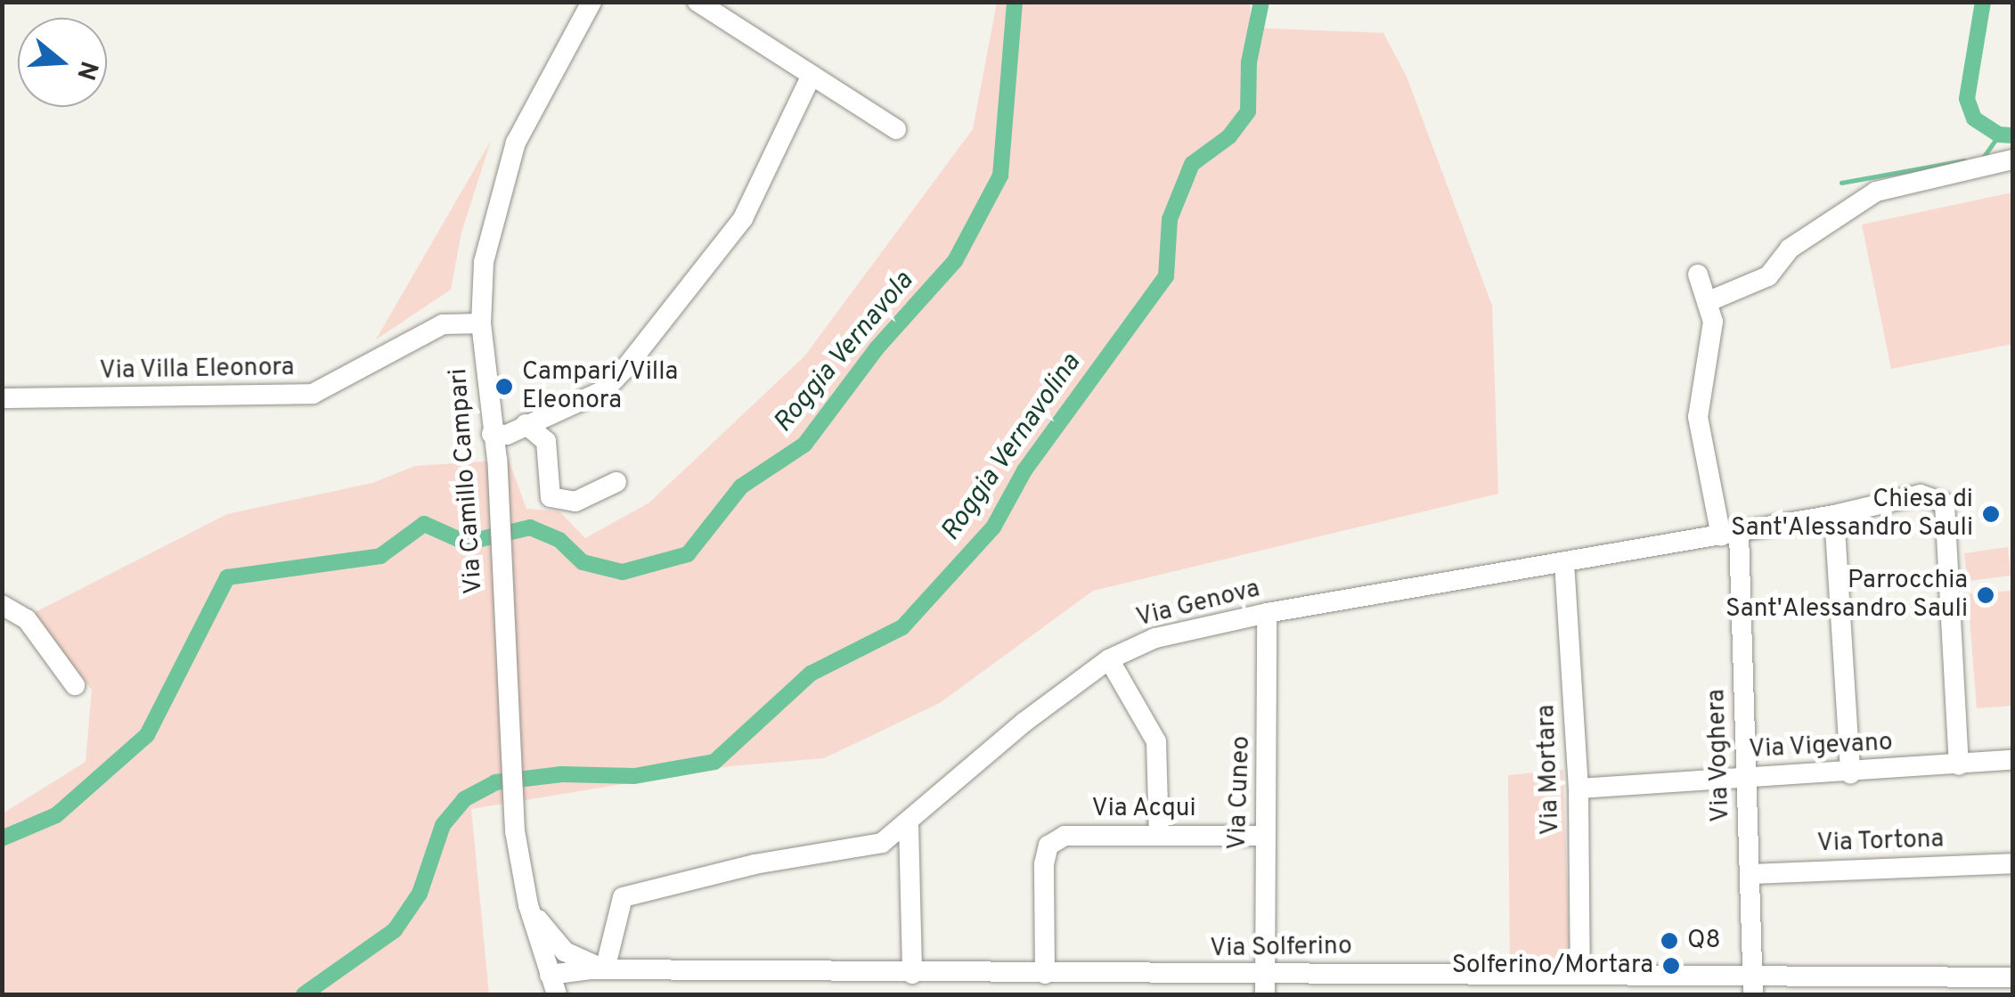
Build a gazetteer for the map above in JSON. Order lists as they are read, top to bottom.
{
  "streets": {
    "street": [
      "Via Villa Eleonora",
      "Via Camillo Campari",
      "Via Genova",
      "Via Vigevano",
      "Via Voghera",
      "Via Mortara",
      "Via Cuneo",
      "Via Acqui",
      "Via Tortona",
      "Via Solferino"
    ]
  },
  "crossings": [
    ["Via Villa Eleonora", "Via Camillo Campari"],
    ["Via Camillo Campari", "Via Solferino"],
    ["Via Genova", "Via Vigevano"],
    ["Via Genova", "Via Voghera"],
    ["Via Genova", "Via Mortara"],
    ["Via Genova", "Via Cuneo"],
    ["Via Genova", "Via Solferino"],
    ["Via Vigevano", "Via Voghera"],
    ["Via Vigevano", "Via Mortara"],
    ["Via Voghera", "Via Tortona"],
    ["Via Voghera", "Via Solferino"],
    ["Via Mortara", "Via Solferino"],
    ["Via Cuneo", "Via Acqui"],
    ["Via Cuneo", "Via Solferino"],
    ["Via Acqui", "Via Solferino"]
  ],
  "water": ["Roggia Vernavola", "Roggia Vernavolina"],
  "places": [
    "Campari/Villa Eleonora",
    "Chiesa di Sant'Alessandro Sauli",
    "Parrocchia Sant'Alessandro Sauli",
    "Q8",
    "Solferino/Mortara"
  ],
  "north": "right"
}
